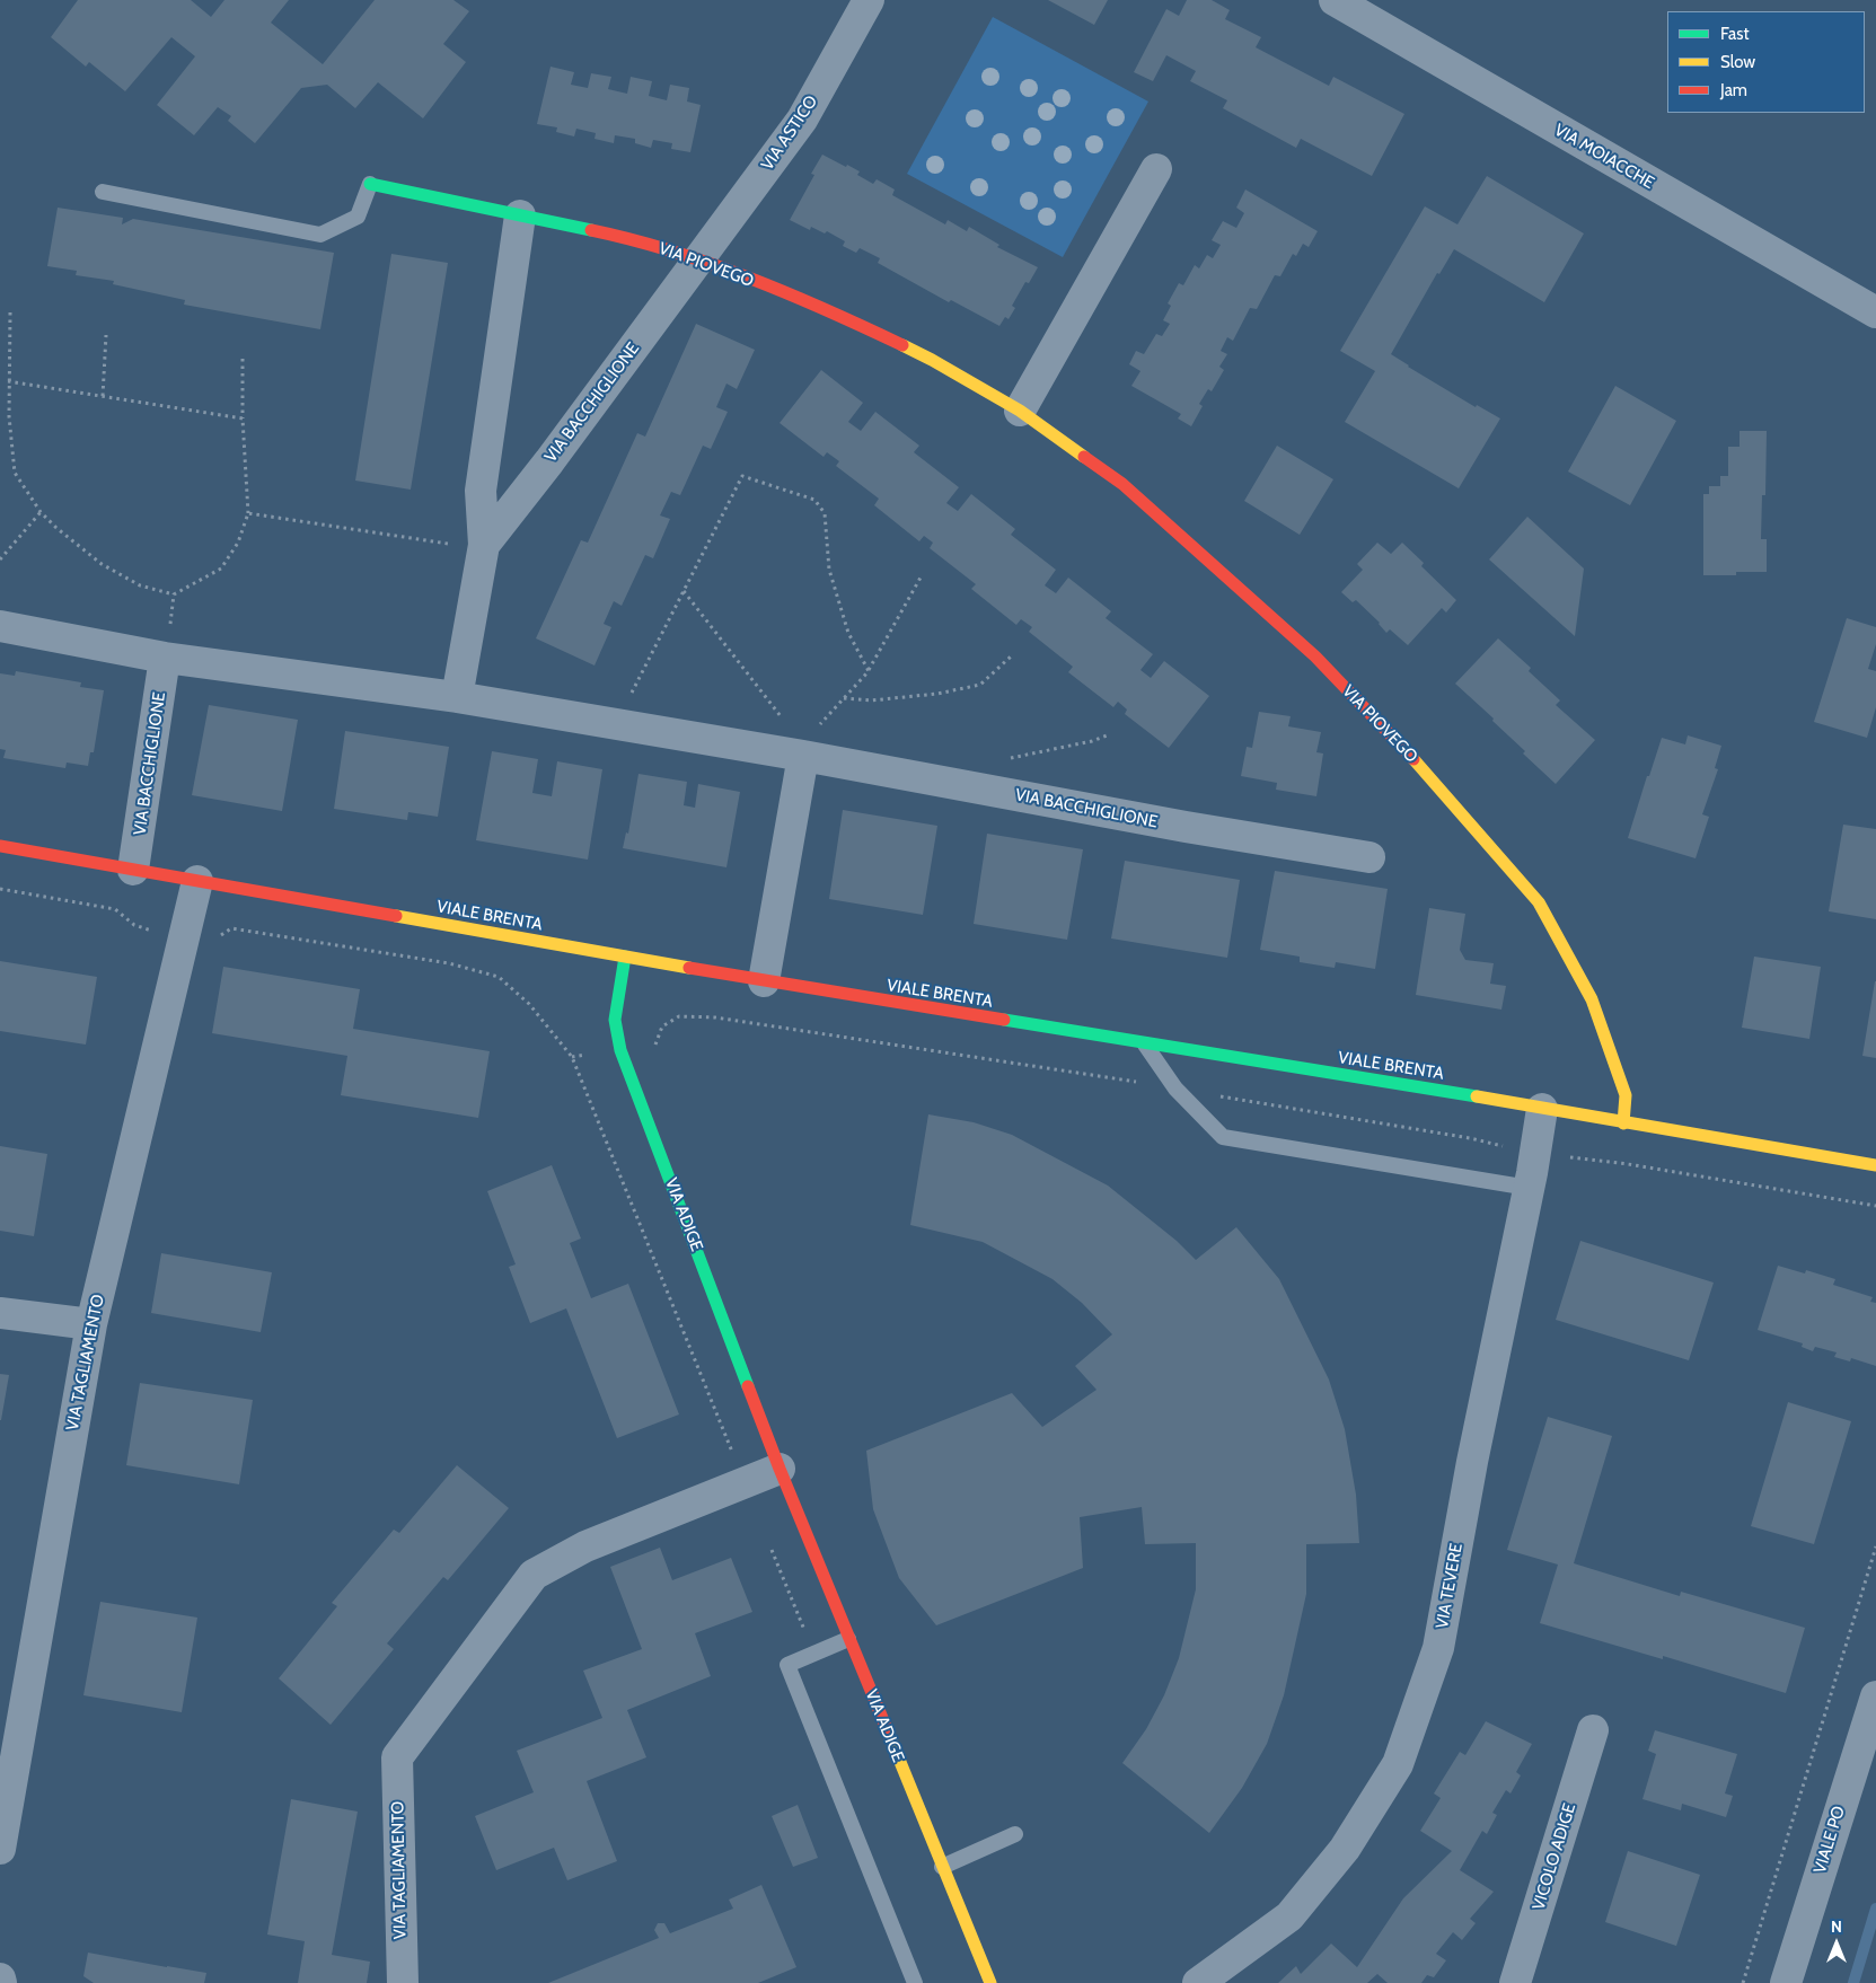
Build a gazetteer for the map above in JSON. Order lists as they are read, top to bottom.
{
  "streets": {
    "street": [
      "VIA ASTICO",
      "VIA MOIACCHE",
      "VIA PIOVEGO",
      "VIA BACCHIGLIONE",
      "VIALE BRENTA",
      "VIA ADIGE",
      "VIA TAGLIAMENTO",
      "VIA TEVERE",
      "VIALE PO",
      "VICOLO ADIGE"
    ]
  },
  "crossings": [
    ["VIA ASTICO", "VIA PIOVEGO"],
    ["VIA ASTICO", "VIA BACCHIGLIONE"],
    ["VIA PIOVEGO", "VIA BACCHIGLIONE"],
    ["VIA PIOVEGO", "VIALE BRENTA"],
    ["VIA BACCHIGLIONE", "VIALE BRENTA"],
    ["VIALE BRENTA", "VIA ADIGE"],
    ["VIALE BRENTA", "VIA TAGLIAMENTO"],
    ["VIALE BRENTA", "VIA TEVERE"]
  ],
  "legend": ["Fast", "Slow", "Jam"],
  "north": "top"
}
